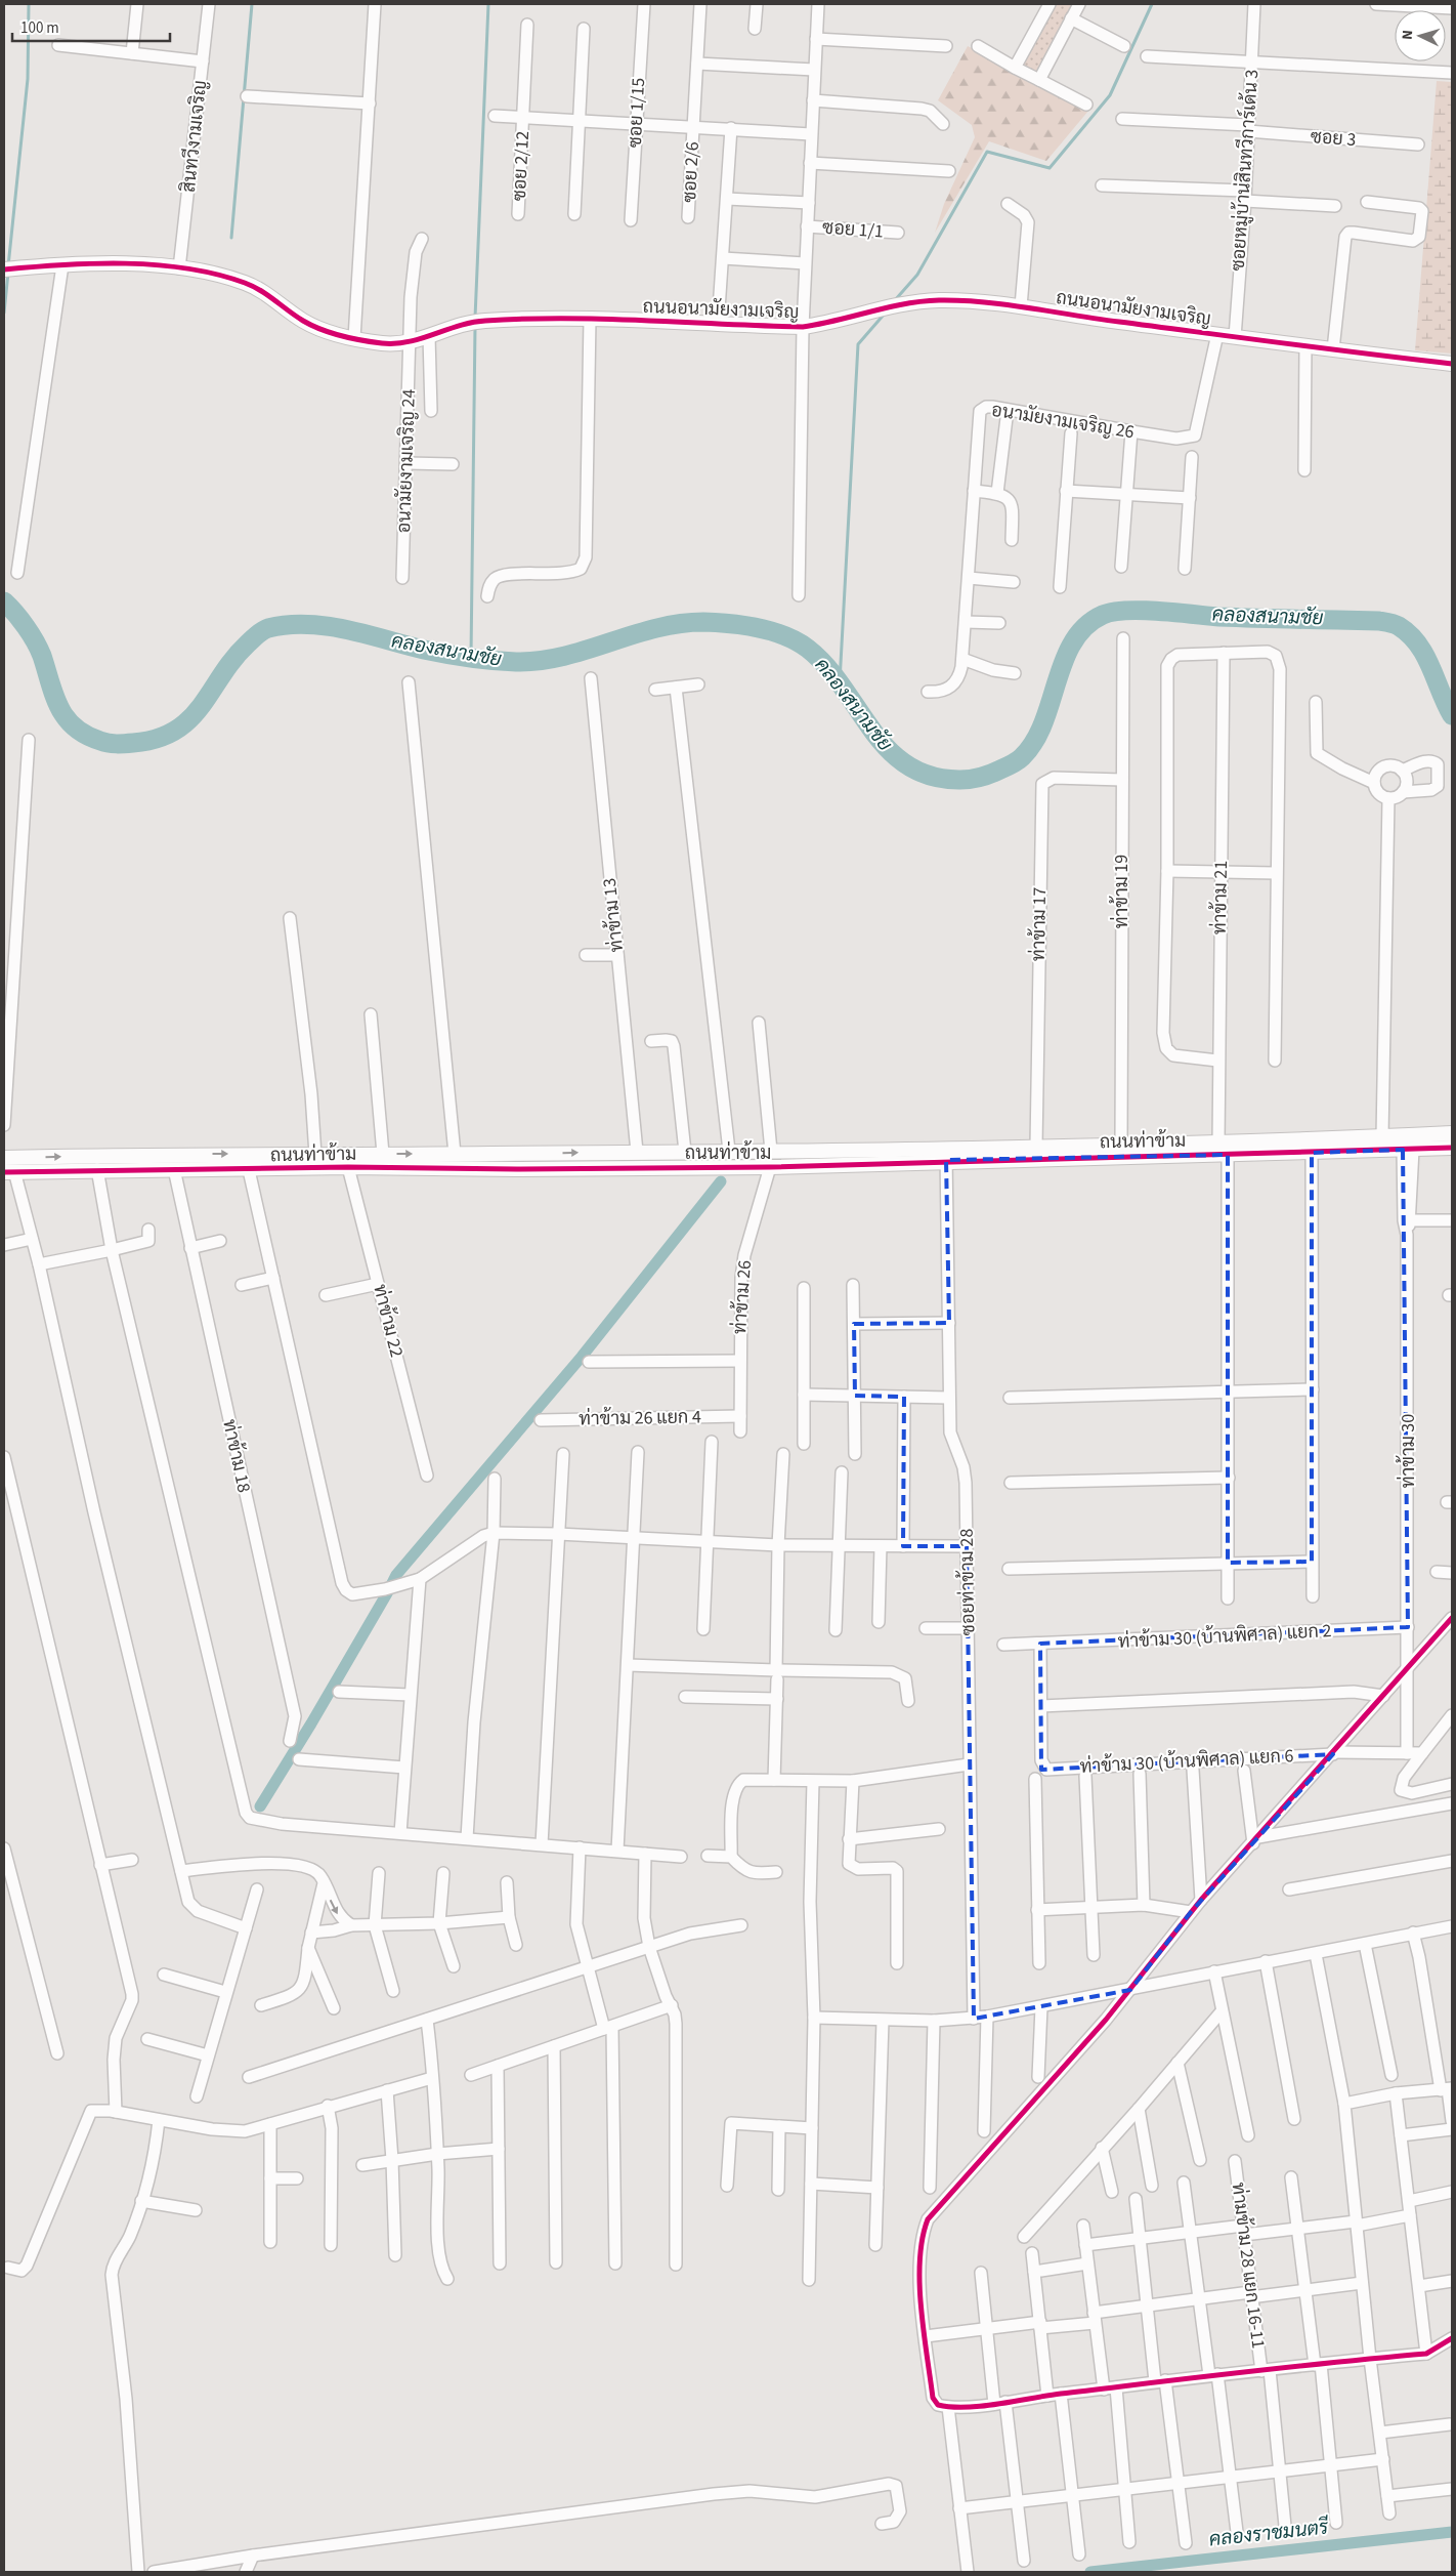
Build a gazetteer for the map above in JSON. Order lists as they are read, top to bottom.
{
  "streets": {
    "street": [
      "ซอย 1/15",
      "สินทวีงามเจริญ",
      "ซอย 3",
      "ซอย 2/12",
      "ซอยหมู่บ้าน่สินทวีการ์เด้น 3",
      "ซอย 2/6",
      "ซอย 1/1",
      "ถนนอนามัยงามเจริญ",
      "อนามัยงามเจริญ 26",
      "อนามัยงามเจริญ 24",
      "ท่าข้าม 19",
      "ท่าข้าม 21",
      "ท่าข้าม 13",
      "ท่าข้าม 17",
      "ถนนท่าข้าม",
      "ท่าข้าม 26",
      "ท่าข้าม 22",
      "ท่าข้าม 26 แยก 4",
      "ท่าข้าม 30",
      "ท่าข้าม 18",
      "ซอยท่าข้าม 28",
      "ท่าข้าม 30 (บ้านพิศาล) แยก 2",
      "ท่าข้าม 30 (บ้านพิศาล) แยก 6",
      "ท่ามข้าม 28 แยก 16-11"
    ]
  },
  "crossings": [
    ["สินทวีงามเจริญ", "ถนนอนามัยงามเจริญ"],
    ["ซอย 3", "ซอยหมู่บ้าน่สินทวีการ์เด้น 3"],
    ["ซอยหมู่บ้าน่สินทวีการ์เด้น 3", "ถนนอนามัยงามเจริญ"],
    ["ถนนอนามัยงามเจริญ", "อนามัยงามเจริญ 26"],
    ["ถนนอนามัยงามเจริญ", "อนามัยงามเจริญ 24"],
    ["ท่าข้าม 19", "ท่าข้าม 17"],
    ["ท่าข้าม 19", "ถนนท่าข้าม"],
    ["ท่าข้าม 21", "ถนนท่าข้าม"],
    ["ท่าข้าม 13", "ถนนท่าข้าม"],
    ["ท่าข้าม 17", "ถนนท่าข้าม"],
    ["ถนนท่าข้าม", "ท่าข้าม 26"],
    ["ถนนท่าข้าม", "ท่าข้าม 22"],
    ["ถนนท่าข้าม", "ท่าข้าม 30"],
    ["ถนนท่าข้าม", "ท่าข้าม 18"],
    ["ถนนท่าข้าม", "ซอยท่าข้าม 28"],
    ["ท่าข้าม 26", "ท่าข้าม 26 แยก 4"],
    ["ท่าข้าม 30", "ท่าข้าม 30 (บ้านพิศาล) แยก 2"],
    ["ท่าข้าม 30", "ท่าข้าม 30 (บ้านพิศาล) แยก 6"]
  ],
  "water": ["คลองสนามชัย", "คลองราชมนตรี"],
  "scale_bar": "100 m",
  "north": "left"
}
